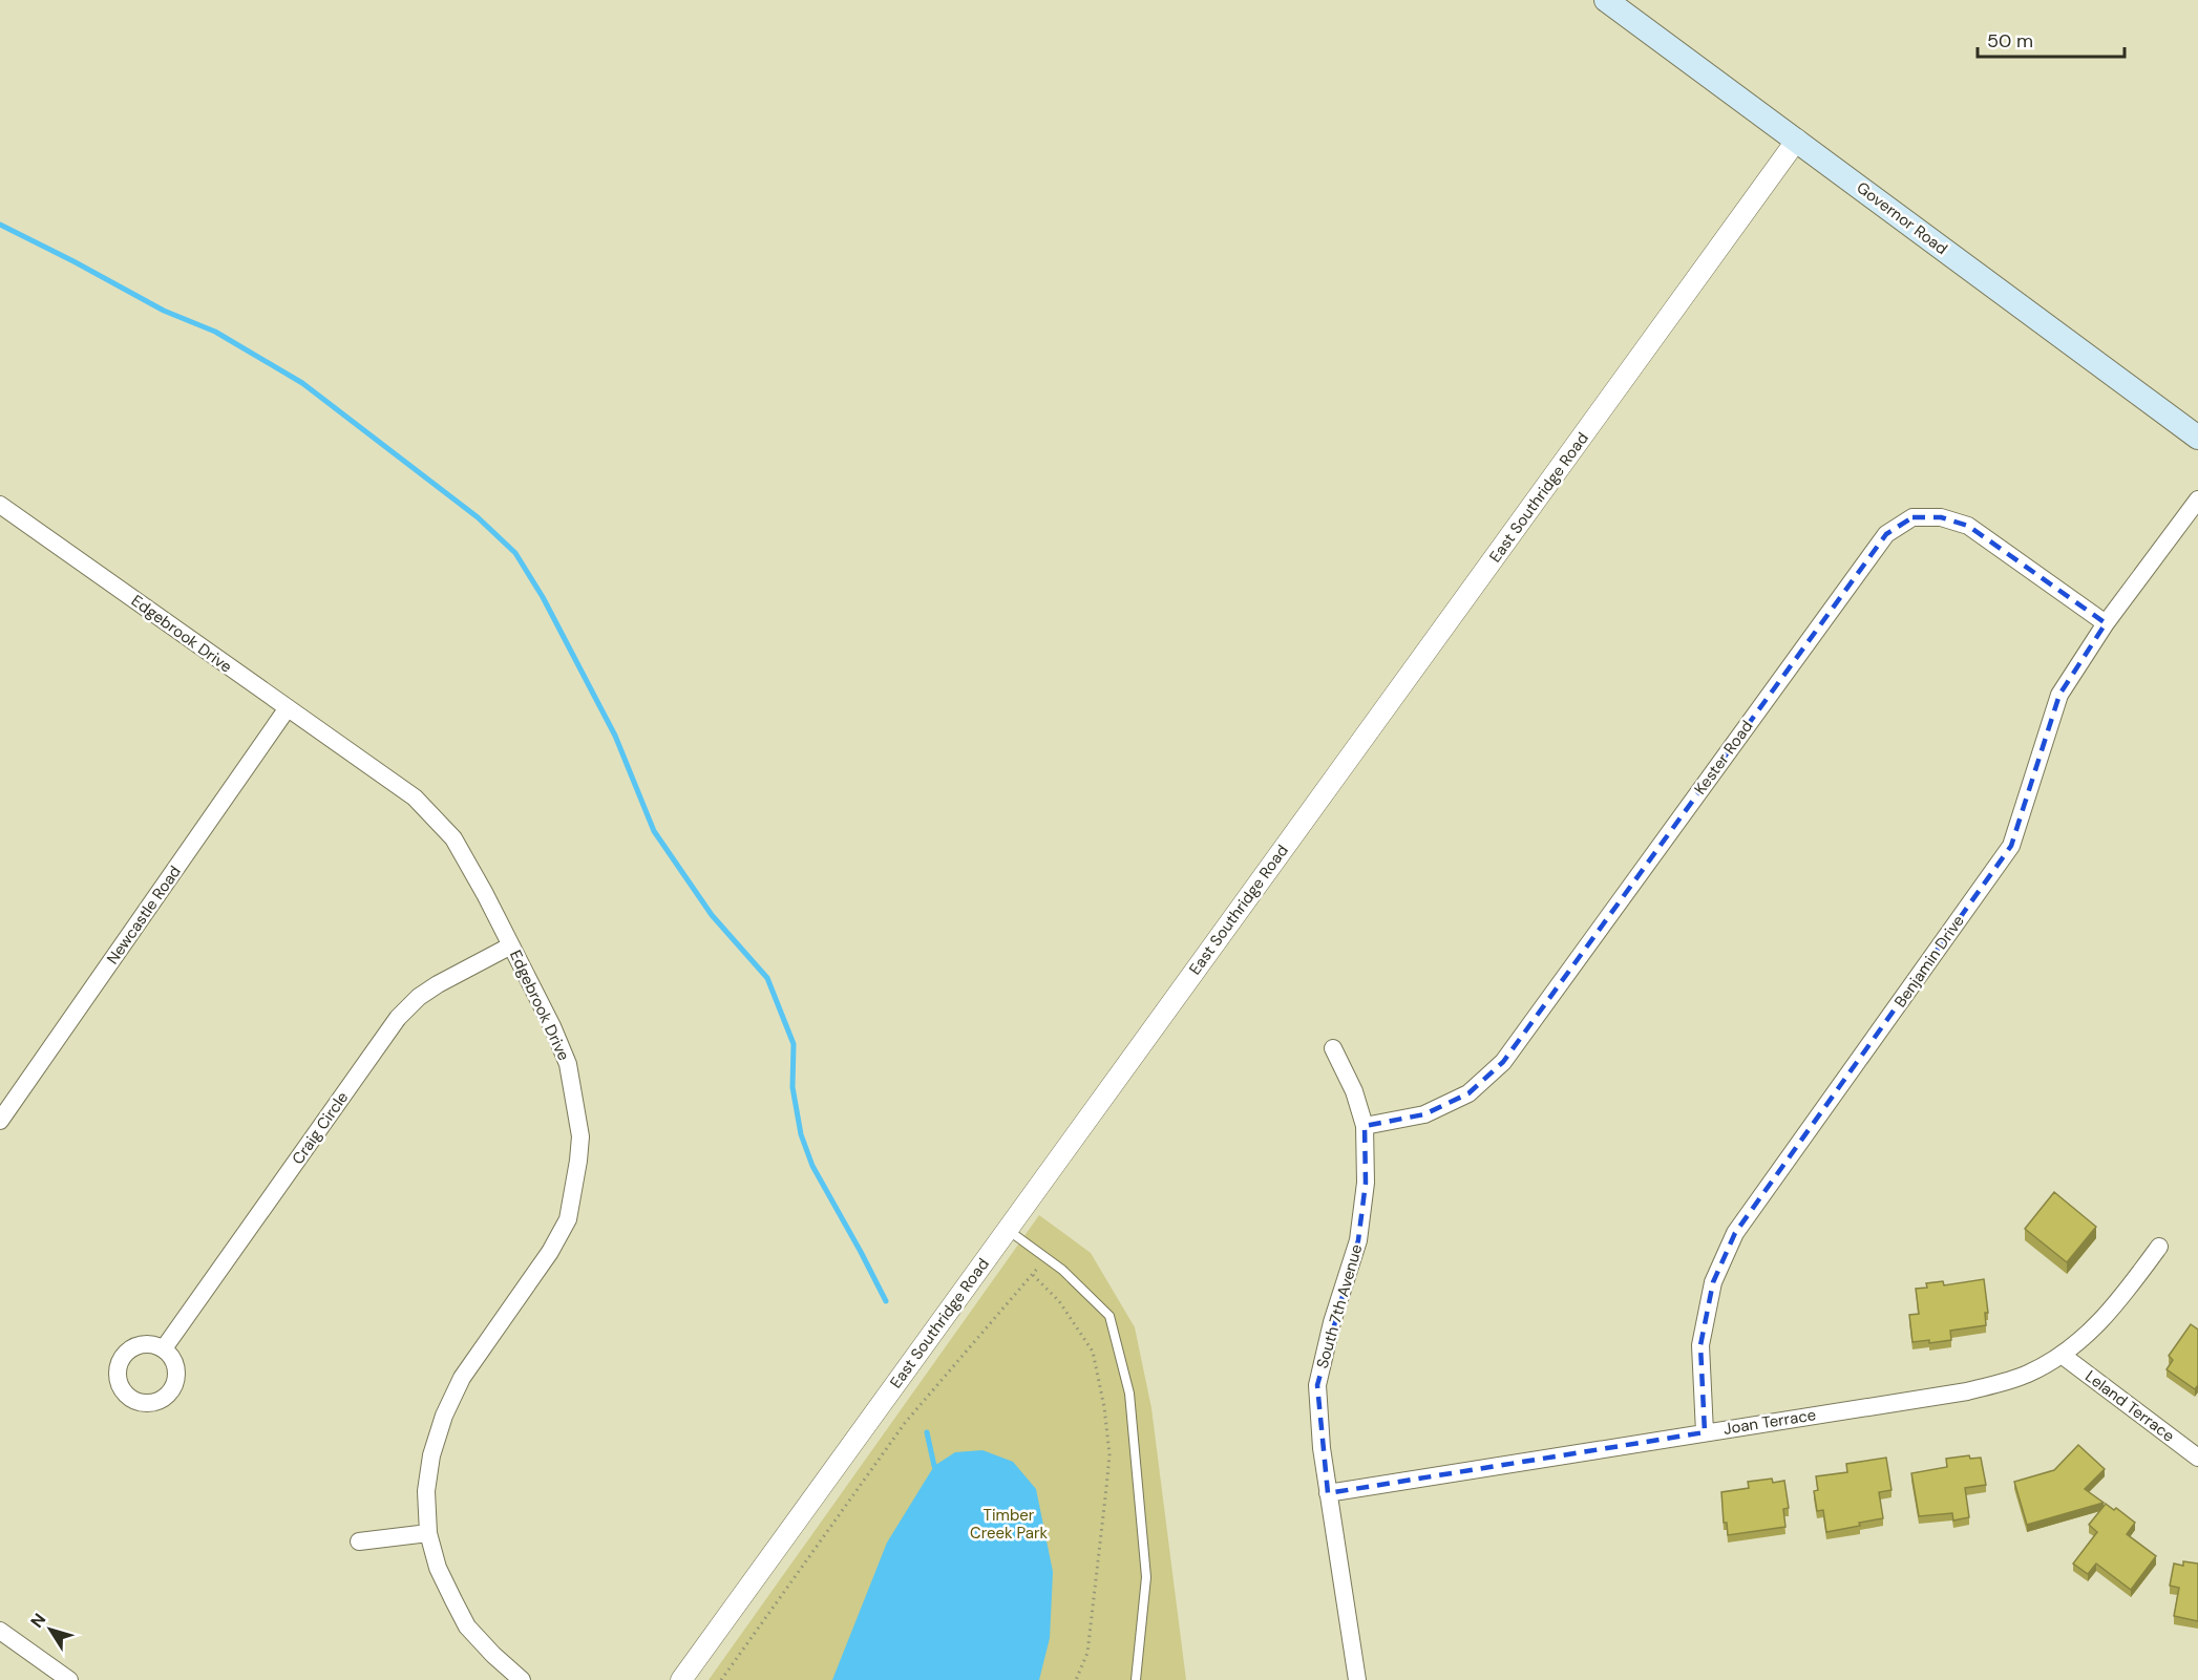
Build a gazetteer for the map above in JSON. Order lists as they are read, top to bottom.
{
  "streets": {
    "main road": ["Governor Road"],
    "street": [
      "East Southridge Road",
      "Edgebrook Drive",
      "Kester Road",
      "Newcastle Road",
      "Benjamin Drive",
      "Craig Circle",
      "South 7th Avenue",
      "Leland Terrace",
      "Joan Terrace"
    ]
  },
  "crossings": [
    ["Governor Road", "East Southridge Road"],
    ["Edgebrook Drive", "Newcastle Road"],
    ["Edgebrook Drive", "Craig Circle"],
    ["Kester Road", "Benjamin Drive"],
    ["Kester Road", "South 7th Avenue"],
    ["Benjamin Drive", "Joan Terrace"],
    ["South 7th Avenue", "Joan Terrace"],
    ["Leland Terrace", "Joan Terrace"]
  ],
  "parks": ["Timber Creek Park"],
  "scale_bar": "50 m",
  "north": "top left"
}
